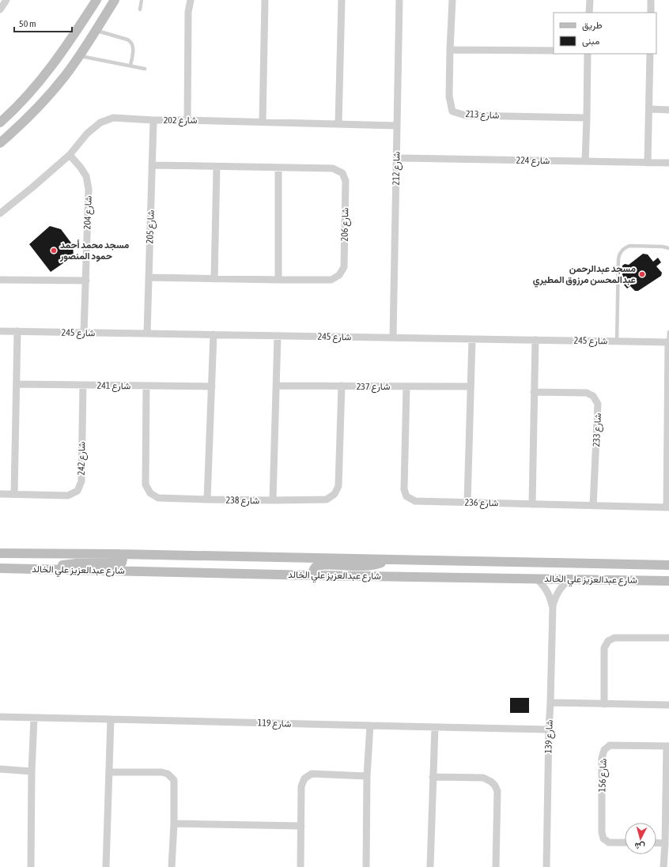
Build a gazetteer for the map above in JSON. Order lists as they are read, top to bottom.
{
  "streets": {
    "street": [
      "شارع 213",
      "شارع 202",
      "شارع 224",
      "شارع 212",
      "شارع 204",
      "شارع 206",
      "شارع 205",
      "شارع 245",
      "شارع 241",
      "شارع 237",
      "شارع 233",
      "شارع 242",
      "شارع 238",
      "شارع 236",
      "شارع عبدالعزيز علي الخالد",
      "شارع 119",
      "شارع 139",
      "شارع 156"
    ]
  },
  "crossings": [
    ["شارع 202", "شارع 212"],
    ["شارع 202", "شارع 204"],
    ["شارع 202", "شارع 205"],
    ["شارع 224", "شارع 212"],
    ["شارع 212", "شارع 245"],
    ["شارع 204", "شارع 245"],
    ["شارع 206", "شارع 205"],
    ["شارع 205", "شارع 245"],
    ["شارع 241", "شارع 242"],
    ["شارع 241", "شارع 238"],
    ["شارع 237", "شارع 238"],
    ["شارع 237", "شارع 236"],
    ["شارع 233", "شارع 236"],
    ["شارع عبدالعزيز علي الخالد", "شارع 139"],
    ["شارع 119", "شارع 139"]
  ],
  "places": ["مسجد محمد أحمد حمود المنصور", "مسجد عبدالرحمن عبدالمحسن مرزوق المطيري"],
  "legend": ["طريق", "مبنى"],
  "scale_bar": "50 m",
  "north": "bottom"
}
